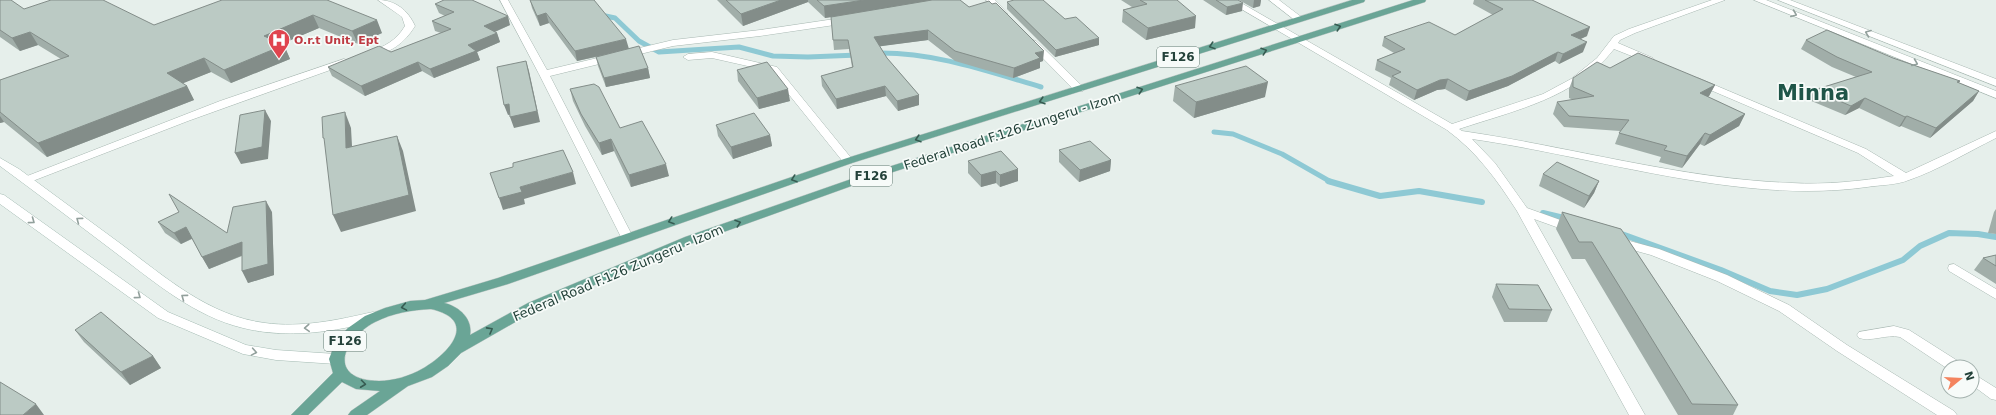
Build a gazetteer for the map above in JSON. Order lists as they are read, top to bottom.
{
  "streets": {
    "main road": ["F126", "Federal Road F.126 Zungeru - Izom"]
  },
  "crossings": [
    ["F126", "Federal Road F.126 Zungeru - Izom"]
  ],
  "districts": ["Minna"],
  "places": {
    "hospital": ["O.r.t Unit, Ept"]
  },
  "north": "right"
}
